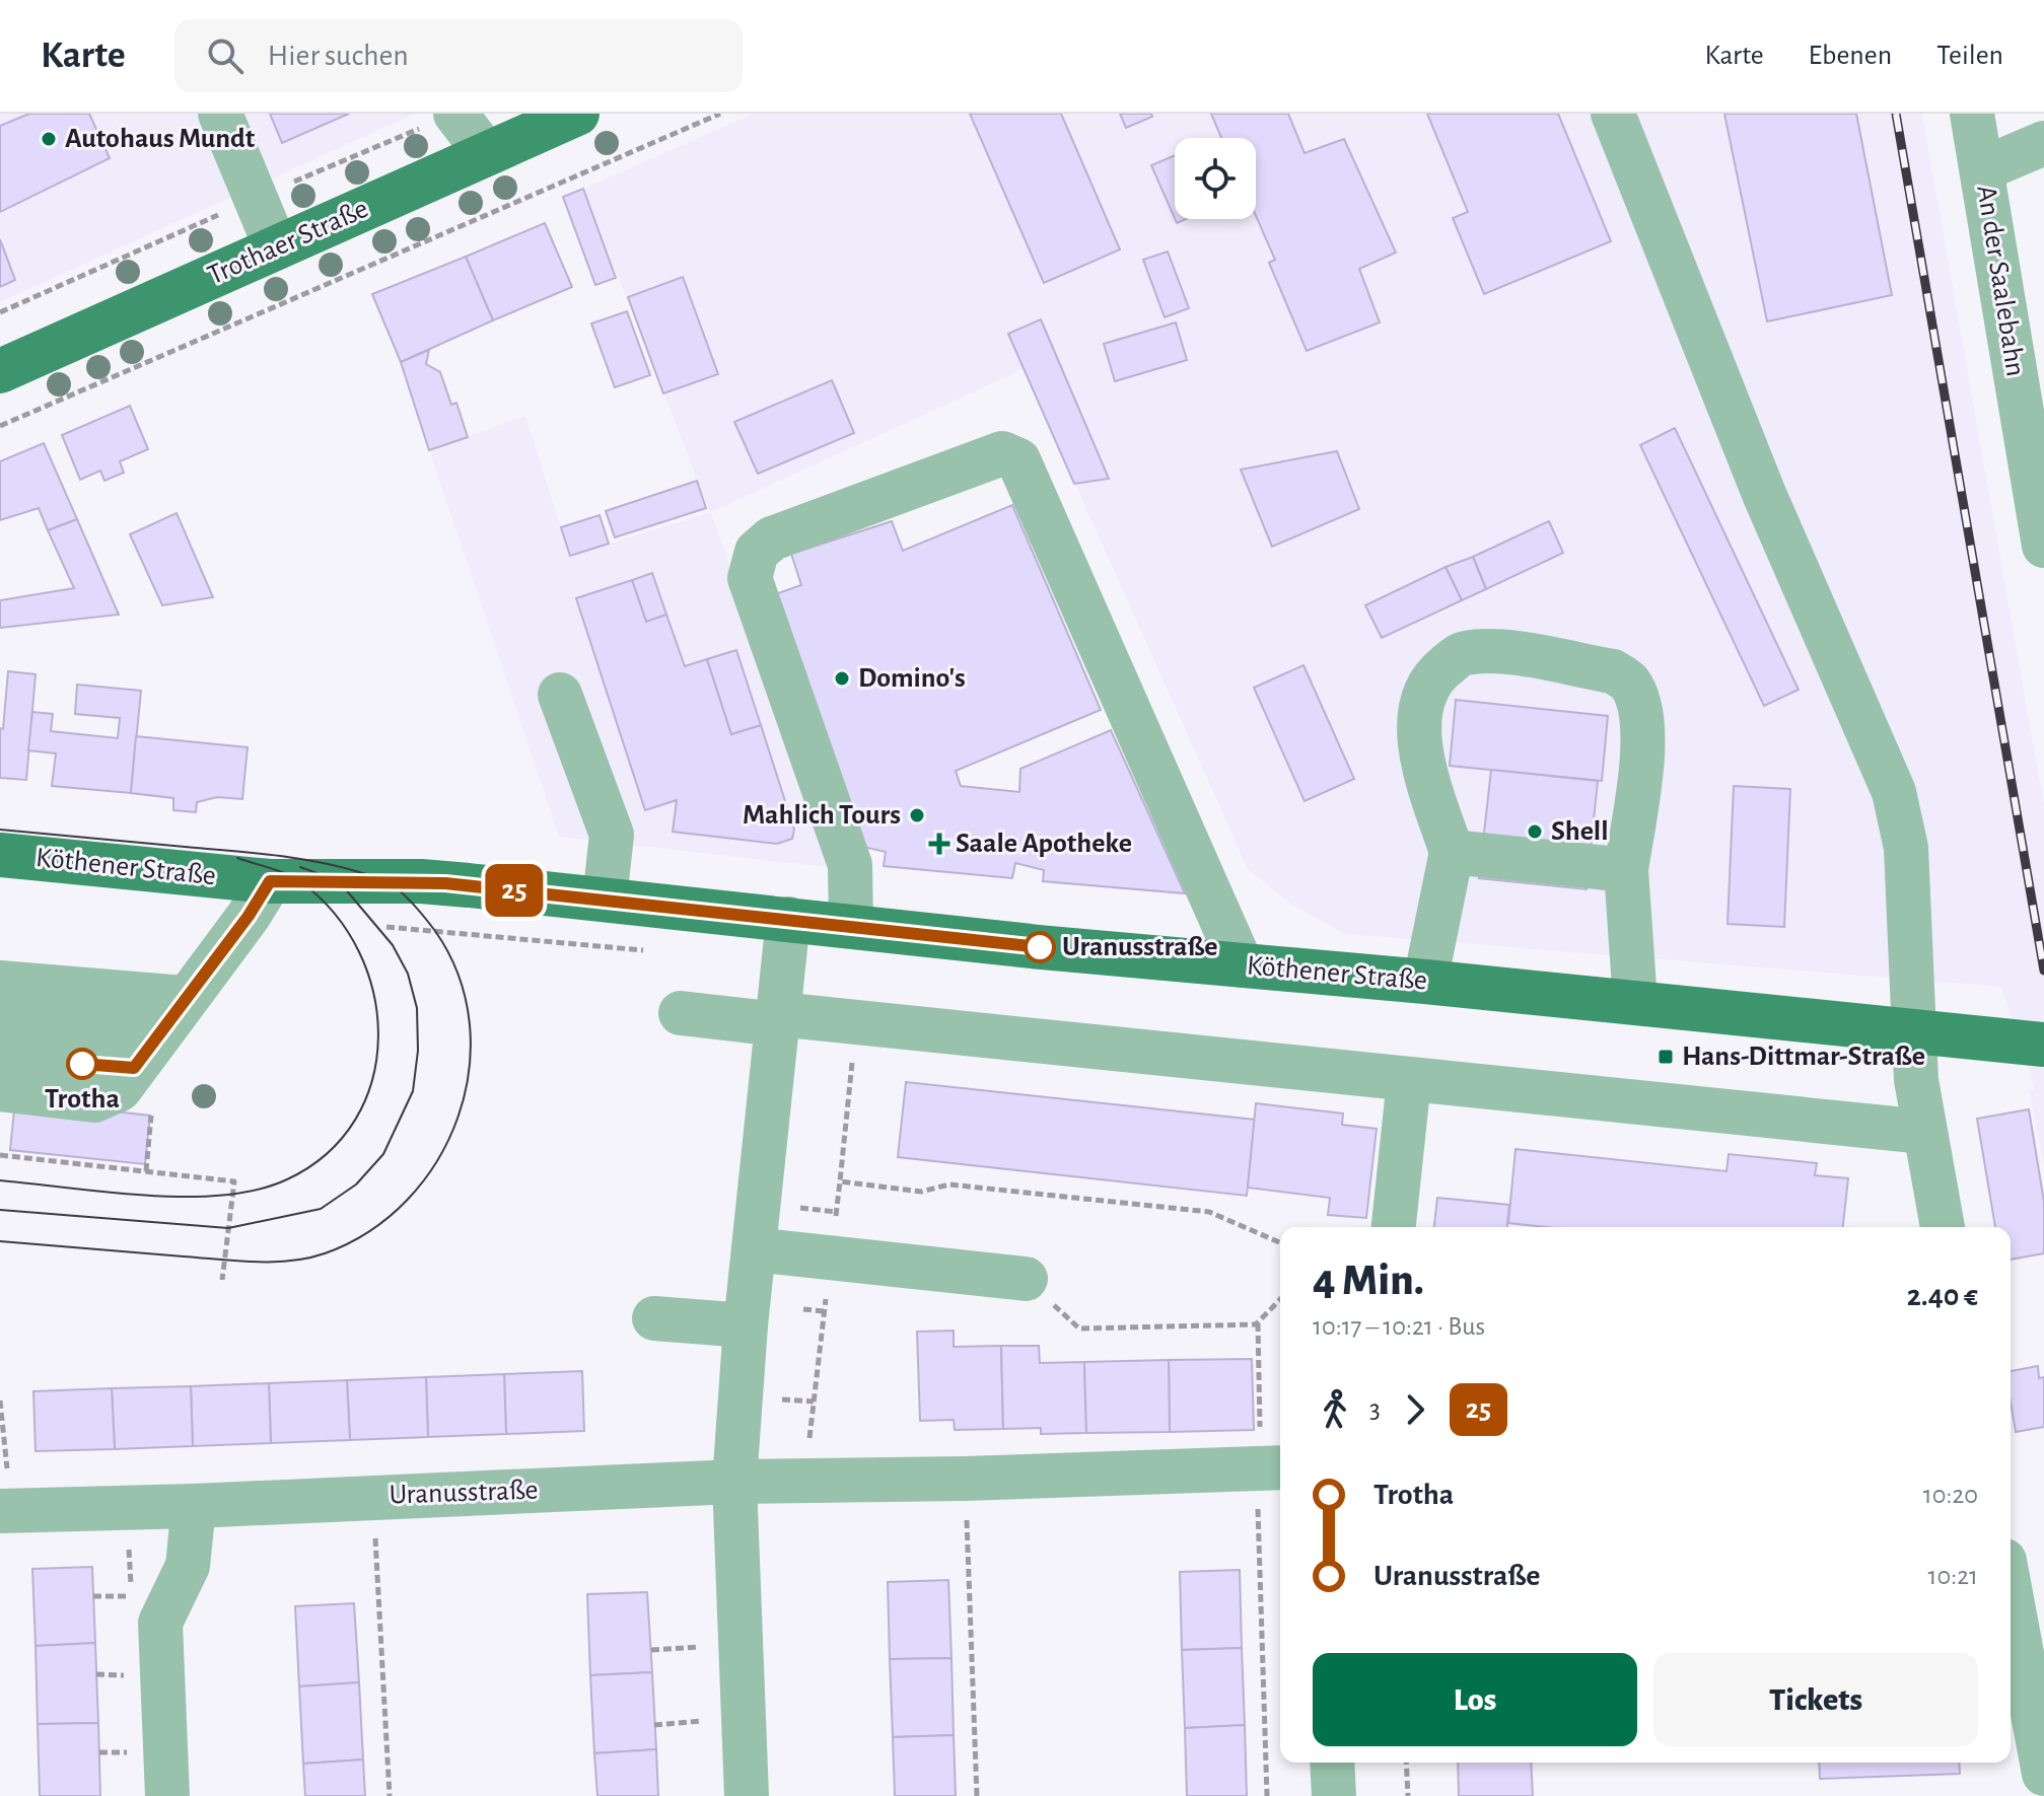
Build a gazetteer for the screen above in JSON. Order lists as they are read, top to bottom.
{
  "streets": {
    "main road": ["Trothaer Straße", "Köthener Straße"],
    "street": ["An der Saalebahn", "Uranusstraße"]
  },
  "places": {
    "other": [
      "Autohaus Mundt",
      "Domino's",
      "Mahlich Tours",
      "Shell",
      "Uranusstraße",
      "Trotha"
    ],
    "health": ["Saale Apotheke"],
    "transit": ["Hans-Dittmar-Straße"]
  },
  "lines": ["bus line 25"],
  "page": {
    "header": "Karte",
    "search": "Hier suchen",
    "nav": ["Karte", "Ebenen", "Teilen"],
    "on_map": "25",
    "heading": ["4 Min.", "10:17 – 10:21 · Bus", "2.40 €"],
    "legs": ["3", "25"],
    "list": [
      {
        "name": "Trotha",
        "value": "10:20"
      },
      {
        "name": "Uranusstraße",
        "value": "10:21"
      }
    ],
    "buttons": ["Los", "Tickets"]
  }
}
